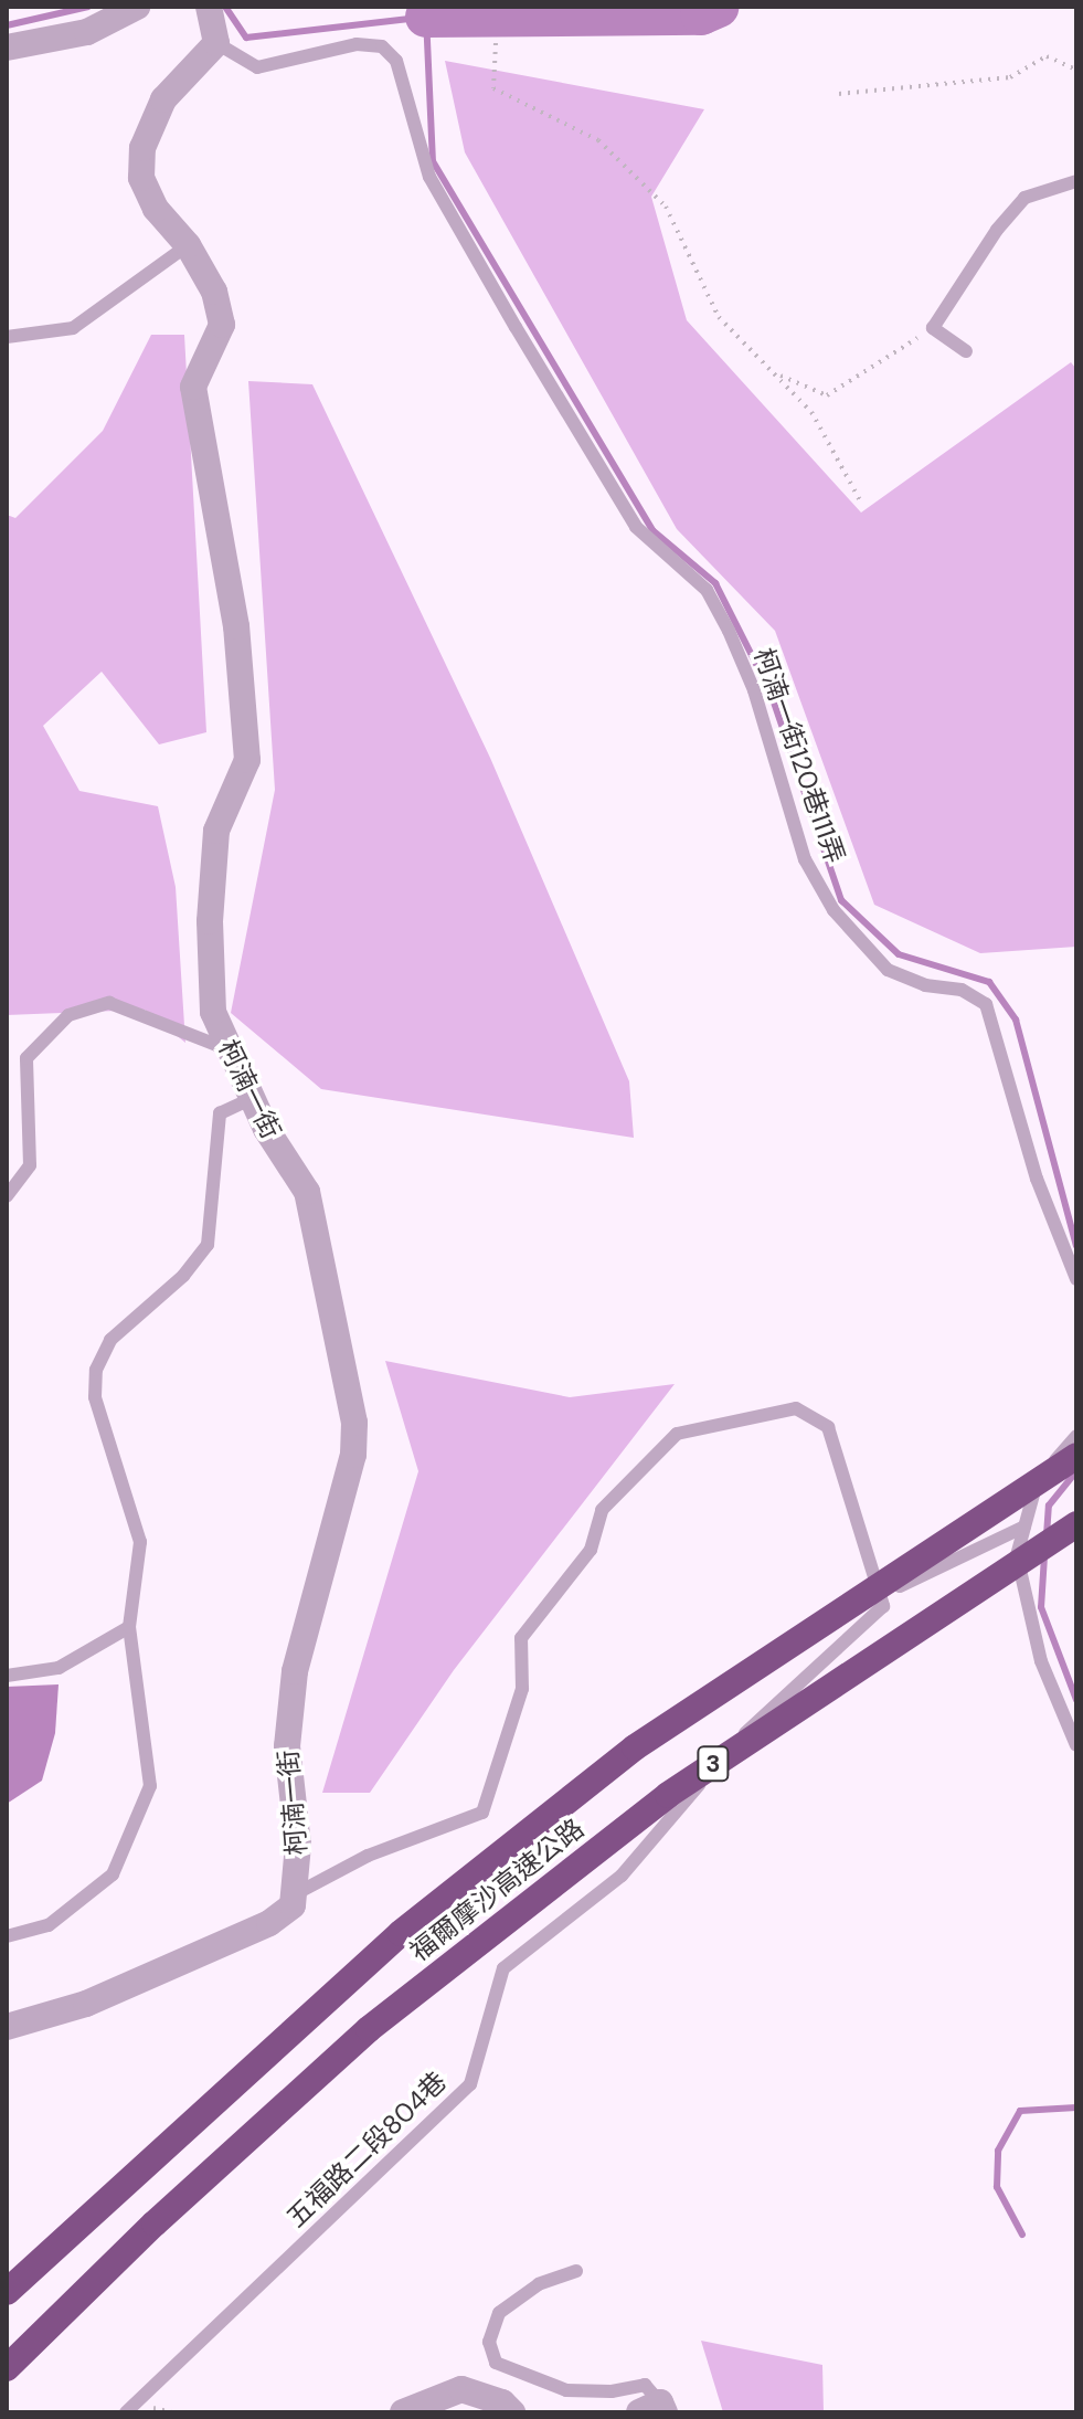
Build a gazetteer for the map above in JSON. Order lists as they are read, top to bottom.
{
  "streets": {
    "highway": ["3", "福爾摩沙高速公路"],
    "street": ["柯湳一街"],
    "lane": ["柯湳一街120巷111弄", "五福路二段804巷"]
  },
  "crossings": [
    ["柯湳一街120巷111弄", "柯湳一街"]
  ]
}
